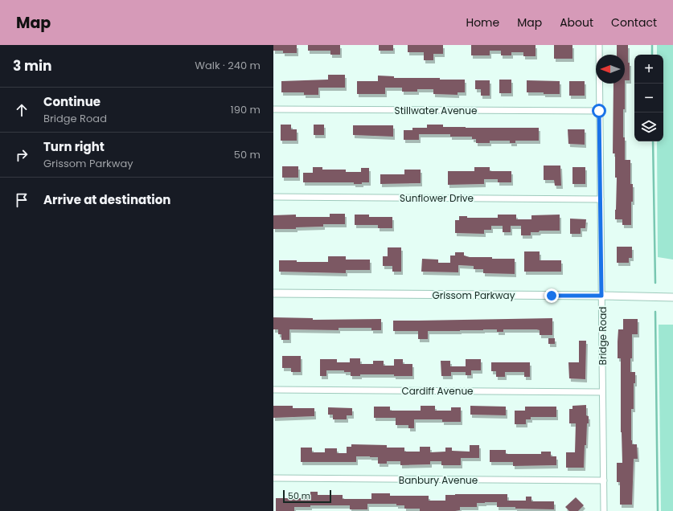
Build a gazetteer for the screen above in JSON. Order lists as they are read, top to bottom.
{
  "streets": {
    "main road": ["Grissom Parkway"],
    "street": [
      "Stillwater Avenue",
      "Sunflower Drive",
      "Bridge Road",
      "Cardiff Avenue",
      "Banbury Avenue"
    ]
  },
  "crossings": [
    ["Stillwater Avenue", "Bridge Road"],
    ["Sunflower Drive", "Bridge Road"],
    ["Grissom Parkway", "Bridge Road"],
    ["Bridge Road", "Cardiff Avenue"],
    ["Bridge Road", "Banbury Avenue"]
  ],
  "scale_bar": "50 m",
  "north": "left",
  "page": {
    "header": "Map",
    "nav": [
      "Home",
      "Map",
      "About",
      "Contact"
    ],
    "heading": ["3 min", "Walk · 240 m"],
    "map_buttons": ["+", "−"],
    "list": [
      ["Continue", "Bridge Road", "190 m"],
      ["Turn right", "Grissom Parkway", "50 m"],
      "Arrive at destination"
    ],
    "scale": "50 m"
  }
}
